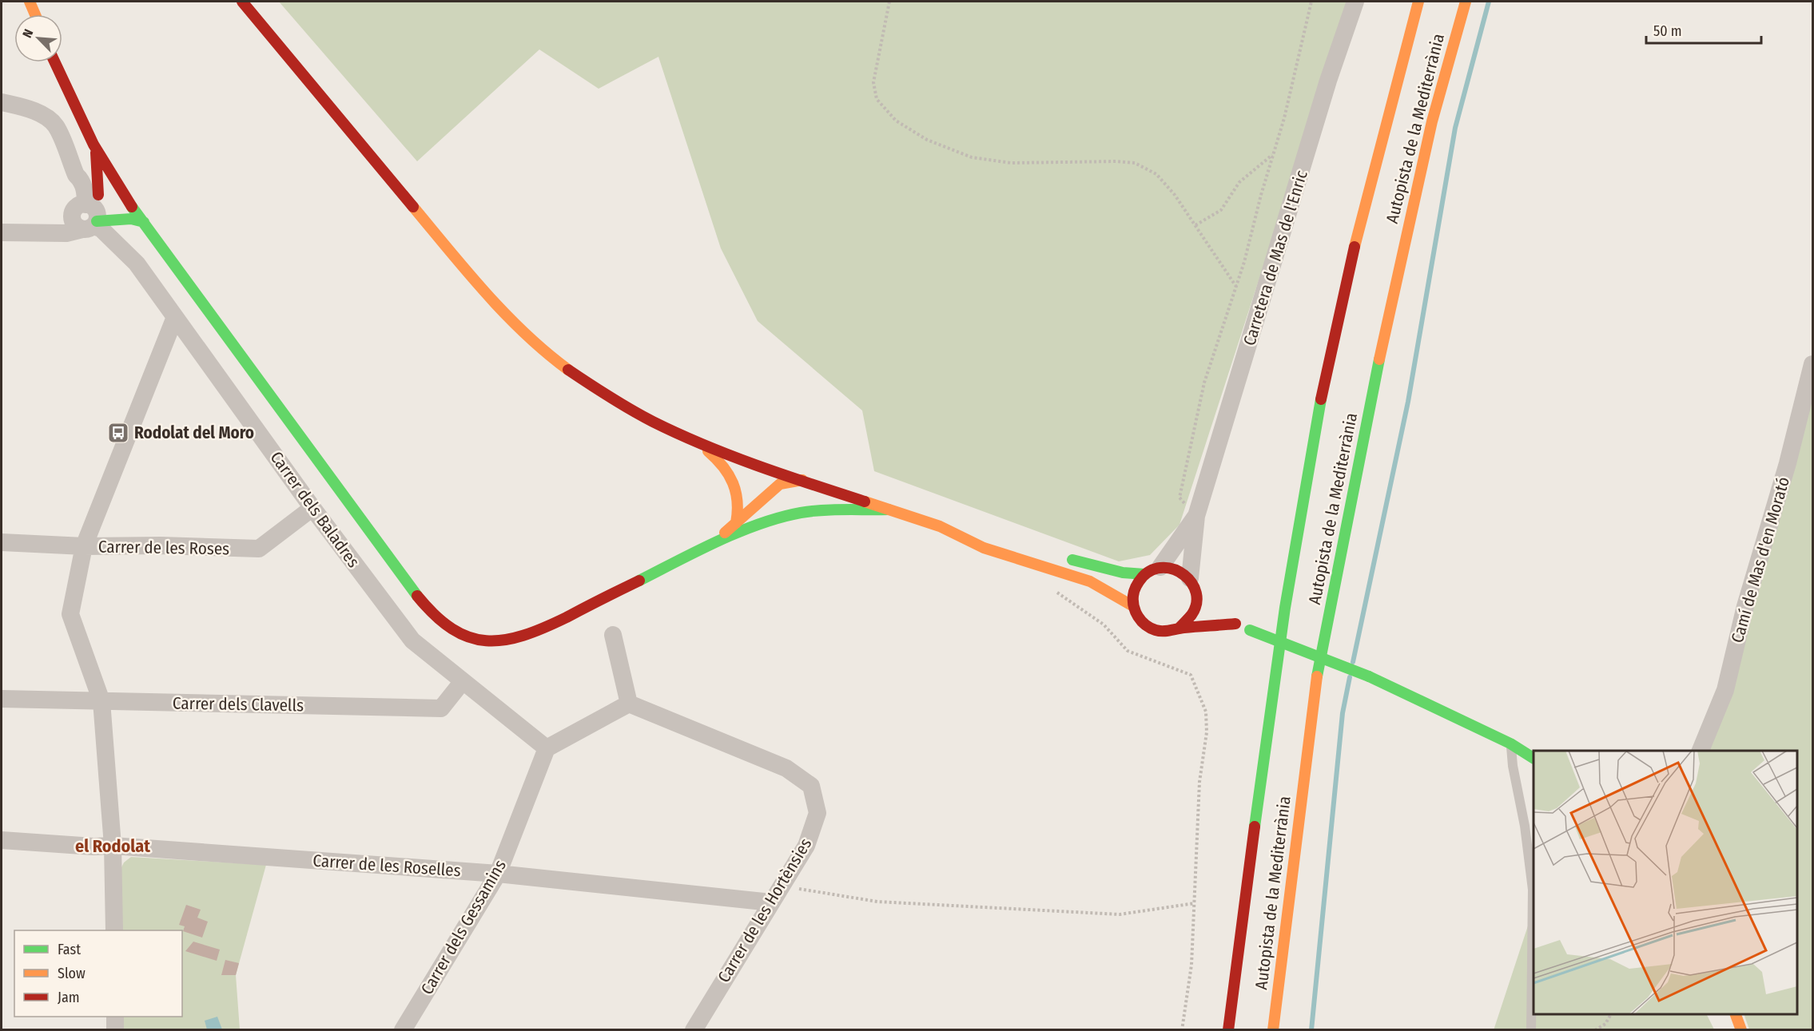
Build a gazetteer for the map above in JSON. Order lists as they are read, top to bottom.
{
  "streets": {
    "main road": ["Autopista de la Mediterrània"],
    "street": [
      "Carretera de Mas de l'Enric",
      "Carrer dels Baladres",
      "Carrer de les Roses",
      "Camí de Mas d'en Morató",
      "Carrer dels Clavells",
      "Carrer de les Roselles",
      "Carrer de les Hortènsies",
      "Carrer dels Gessamins"
    ]
  },
  "crossings": [
    ["Carrer dels Baladres", "Carrer de les Roses"],
    ["Carrer dels Baladres", "Carrer dels Clavells"],
    ["Carrer dels Baladres", "Carrer dels Gessamins"],
    ["Carrer de les Roselles", "Carrer de les Hortènsies"],
    ["Carrer de les Roselles", "Carrer dels Gessamins"]
  ],
  "districts": ["el Rodolat"],
  "places": {
    "bus stop": ["Rodolat del Moro"]
  },
  "legend": ["Fast", "Slow", "Jam"],
  "scale_bar": "50 m",
  "north": "top left"
}
